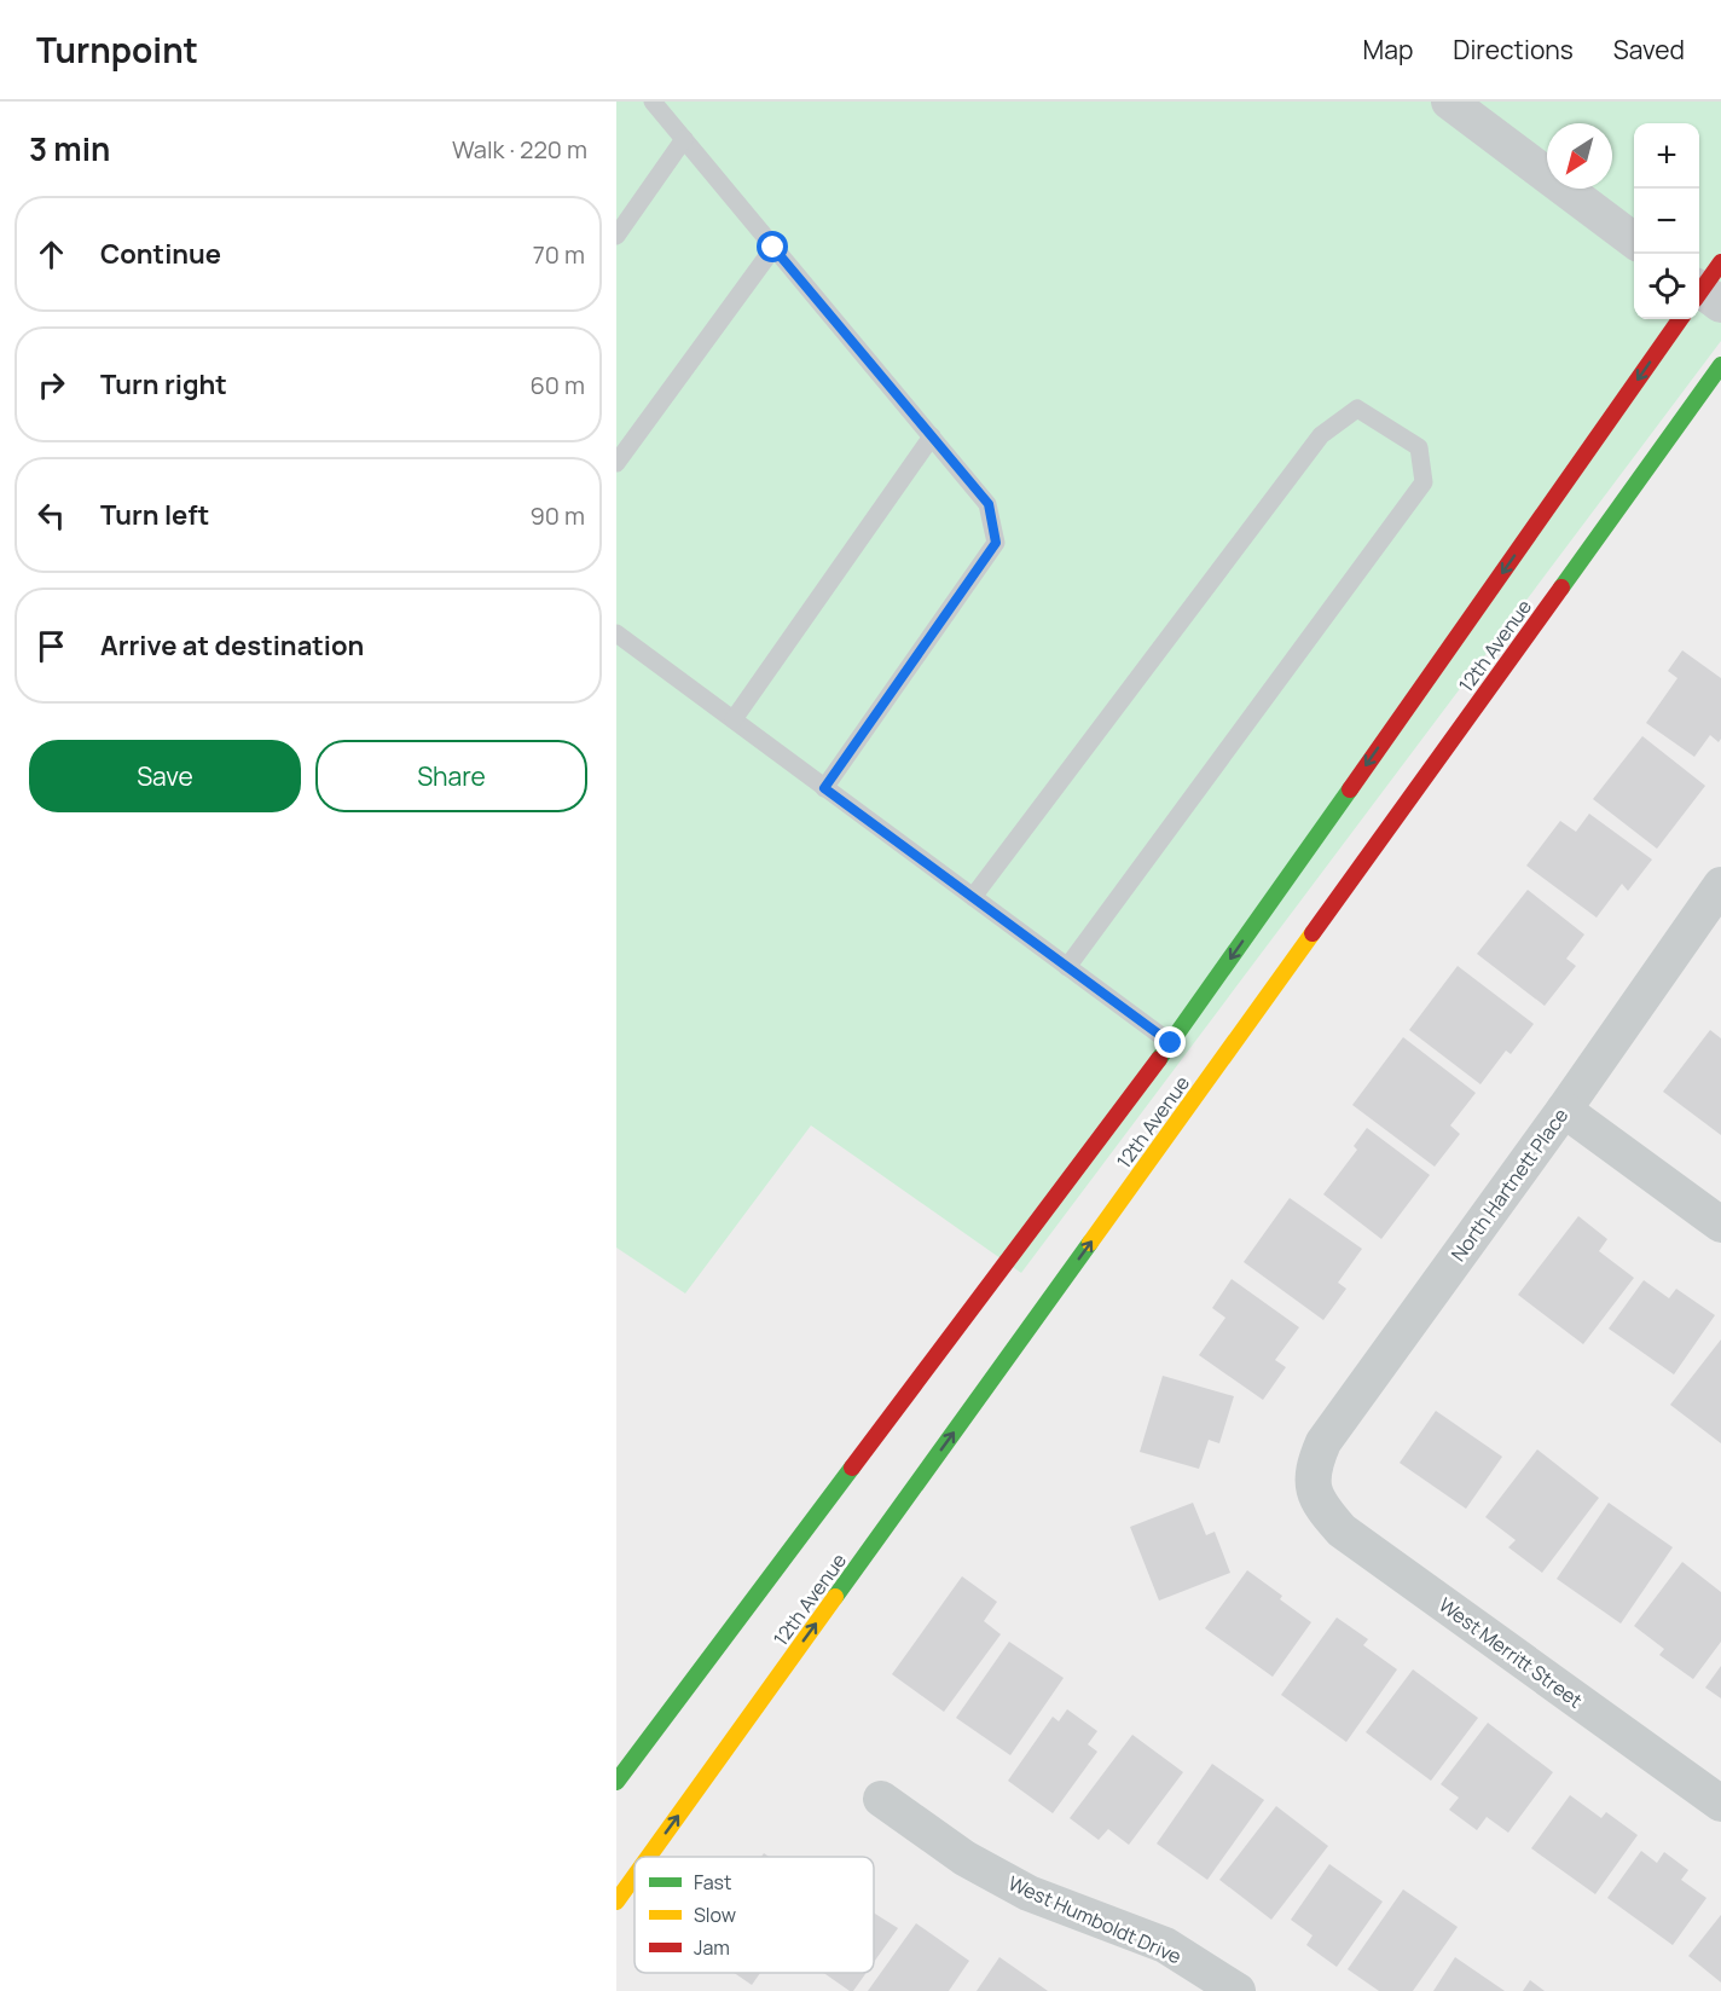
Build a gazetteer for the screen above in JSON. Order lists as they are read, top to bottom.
{
  "streets": {
    "main road": ["12th Avenue"],
    "street": ["North Hartnett Place", "West Merritt Street", "West Humboldt Drive"]
  },
  "crossings": [
    ["North Hartnett Place", "West Merritt Street"]
  ],
  "legend": ["Fast", "Slow", "Jam"],
  "north": "bottom left",
  "page": {
    "header": "Turnpoint",
    "nav": ["Map", "Directions", "Saved"],
    "heading": ["3 min", "Walk · 220 m"],
    "map_buttons": ["+", "−"],
    "list": [
      ["Continue", "70 m"],
      ["Turn right", "60 m"],
      ["Turn left", "90 m"],
      "Arrive at destination"
    ],
    "buttons": ["Save", "Share"]
  }
}
